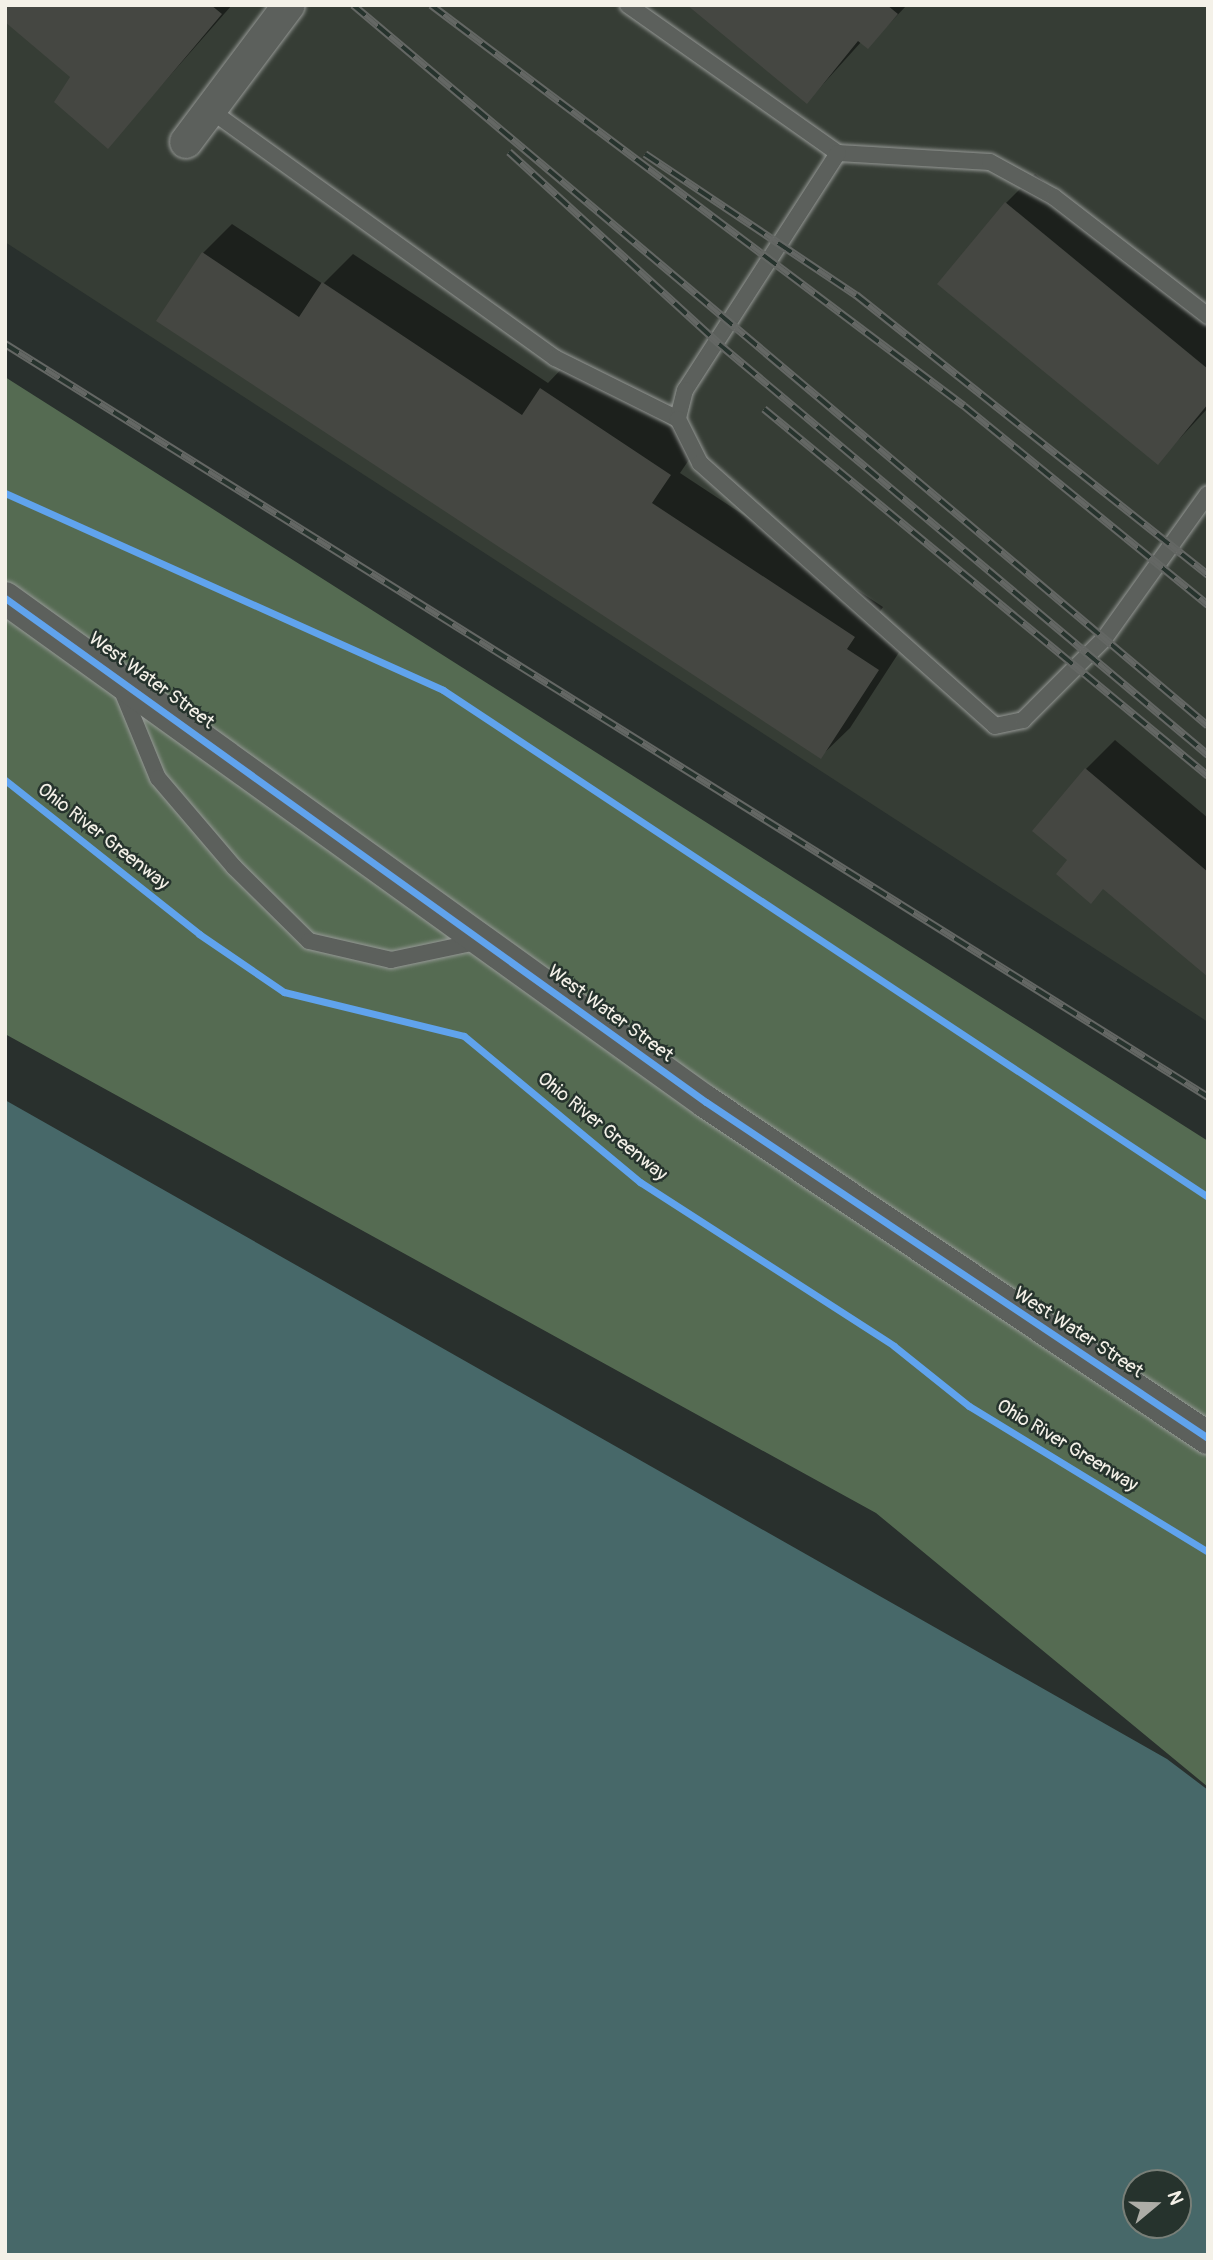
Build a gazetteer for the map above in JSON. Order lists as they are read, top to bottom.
{
  "streets": {
    "street": ["West Water Street"],
    "cycle path": ["Ohio River Greenway"]
  },
  "north": "right"
}
